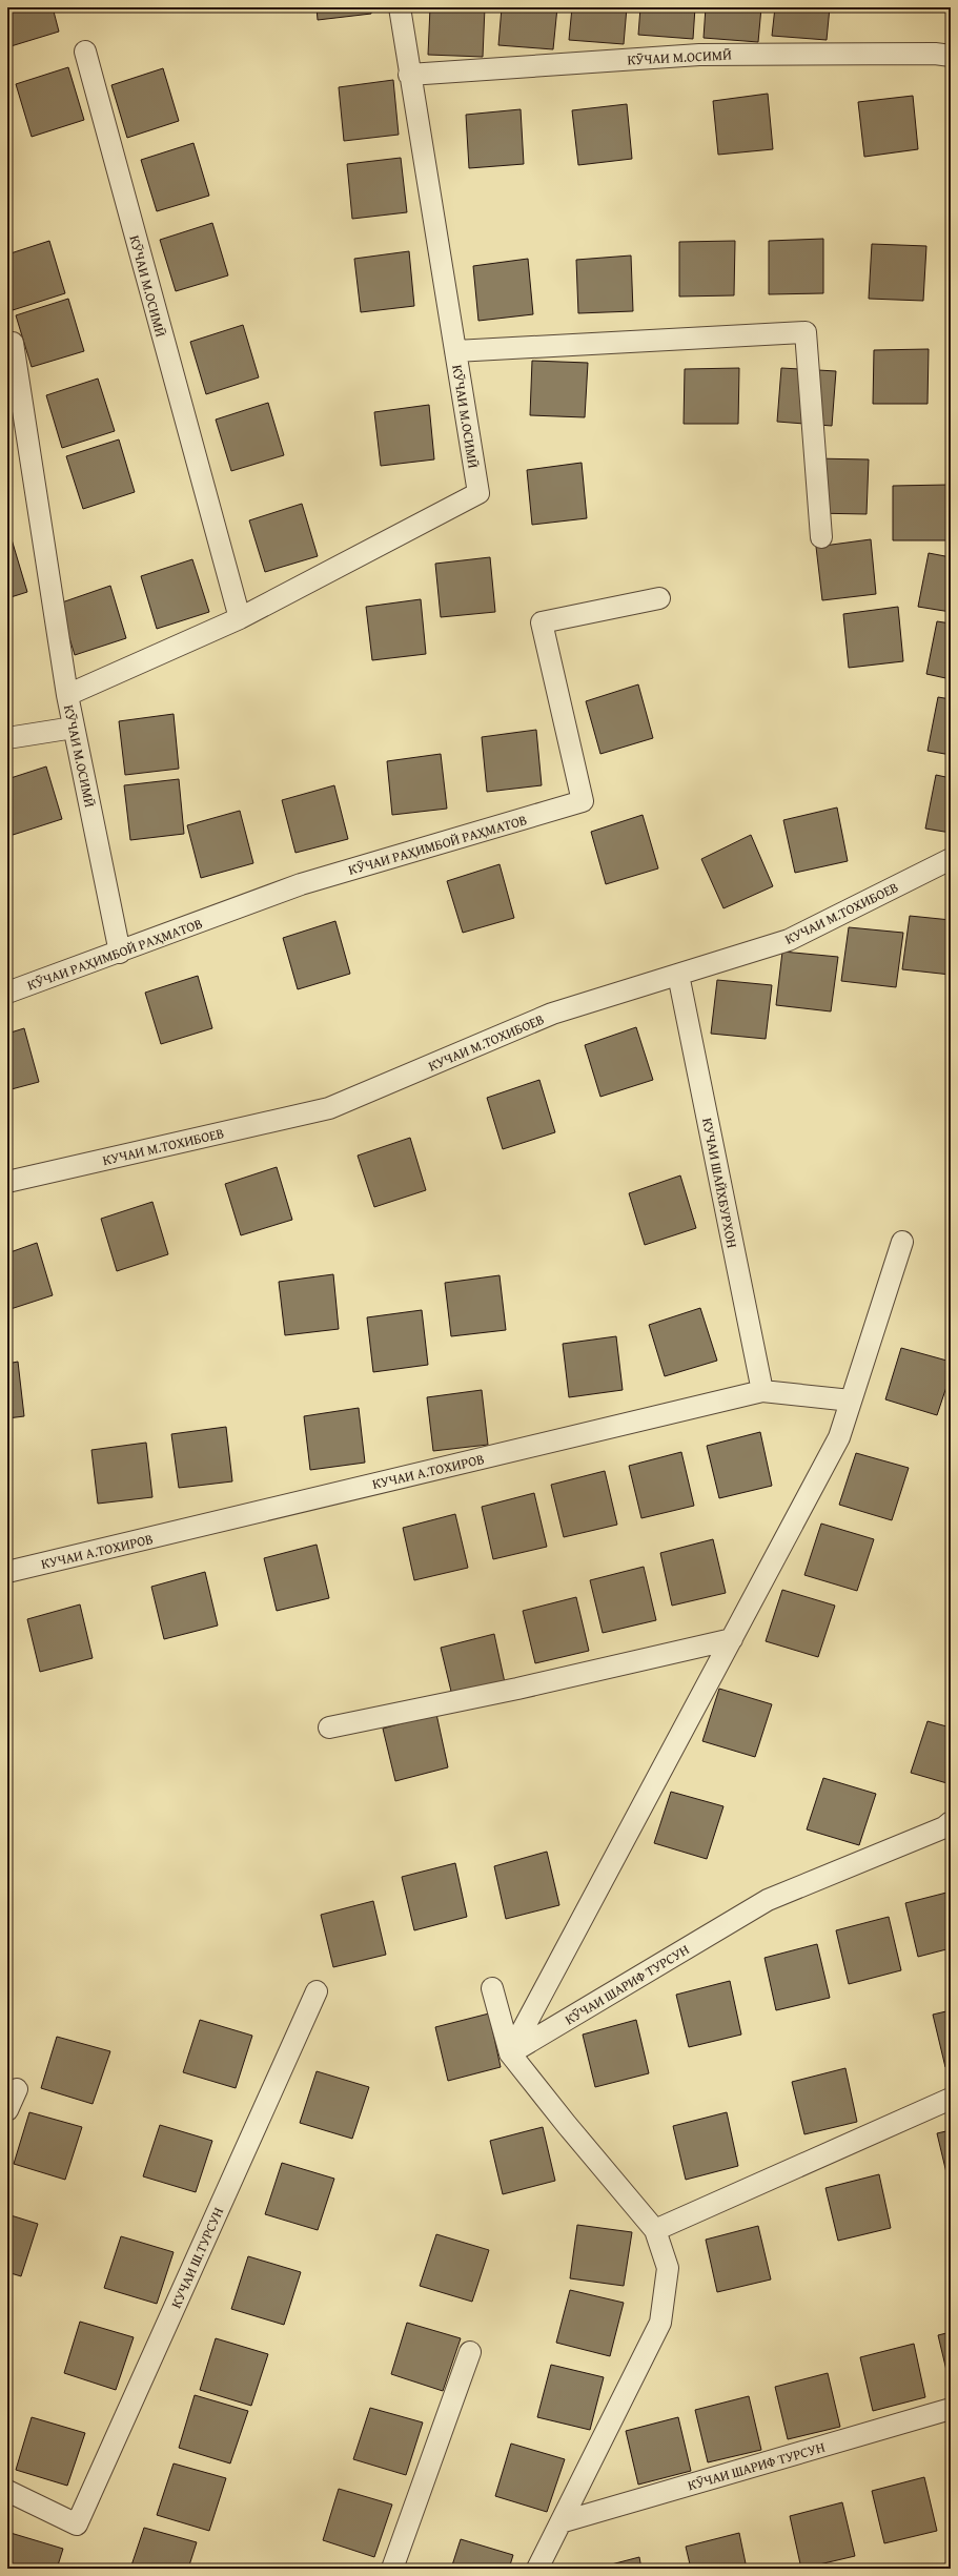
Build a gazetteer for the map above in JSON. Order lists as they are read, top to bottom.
{
  "streets": {
    "street": [
      "КӮЧАИ М.ОСИМӢ",
      "КӮЧАИ РАҲИМБОЙ РАҲМАТОВ",
      "КУЧАИ М.ТОХИБОЕВ",
      "КУЧАИ ШАЙХБУРХОН",
      "КУЧАИ А.ТОХИРОВ",
      "КӮЧАИ ШАРИФ ТУРСУН",
      "КУЧАИ Ш.ТУРСУН"
    ]
  },
  "crossings": [
    ["КӮЧАИ М.ОСИМӢ", "КӮЧАИ РАҲИМБОЙ РАҲМАТОВ"],
    ["КУЧАИ М.ТОХИБОЕВ", "КУЧАИ ШАЙХБУРХОН"],
    ["КУЧАИ ШАЙХБУРХОН", "КУЧАИ А.ТОХИРОВ"]
  ]
}
